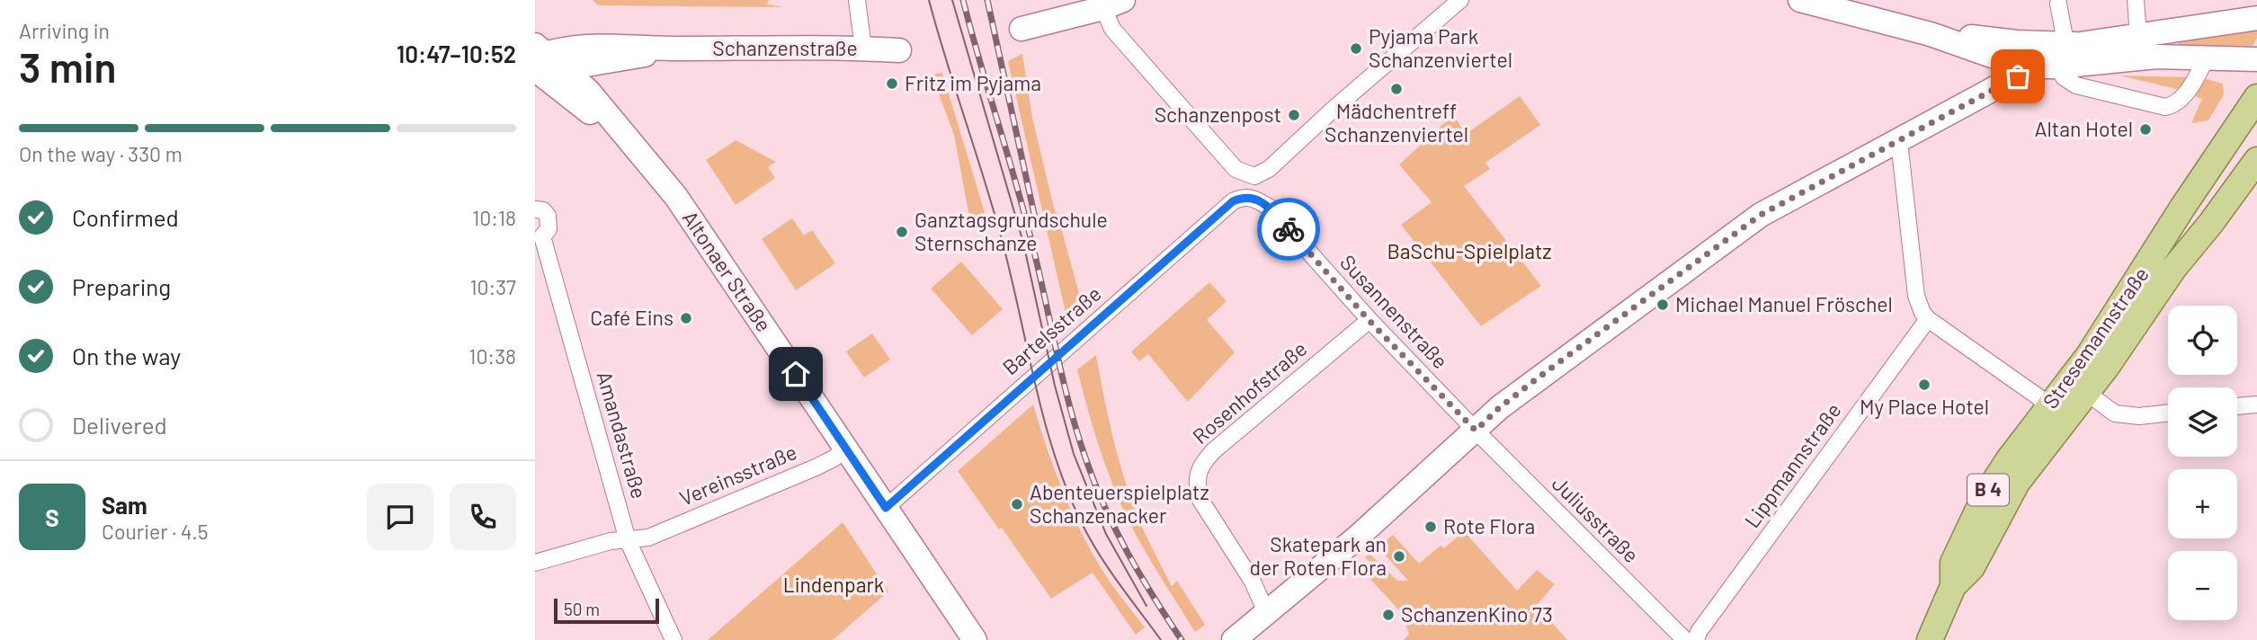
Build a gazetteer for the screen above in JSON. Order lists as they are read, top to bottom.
{
  "streets": {
    "main road": ["Stresemannstraße", "B 4"],
    "street": [
      "Schanzenstraße",
      "Altonaer Straße",
      "Susannenstraße",
      "Bartelsstraße",
      "Rosenhofstraße",
      "Amandastraße",
      "Lippmannstraße",
      "Vereinsstraße",
      "Juliusstraße"
    ]
  },
  "crossings": [
    ["Schanzenstraße", "Altonaer Straße"],
    ["Altonaer Straße", "Bartelsstraße"],
    ["Altonaer Straße", "Vereinsstraße"],
    ["Susannenstraße", "Bartelsstraße"],
    ["Susannenstraße", "Rosenhofstraße"],
    ["Susannenstraße", "Juliusstraße"],
    ["Amandastraße", "Vereinsstraße"]
  ],
  "parks": ["BaSchu-Spielplatz", "Lindenpark"],
  "places": [
    "Pyjama Park Schanzenviertel",
    "Fritz im Pyjama",
    "Mädchentreff Schanzenviertel",
    "Schanzenpost",
    "Altan Hotel",
    "Ganztagsgrundschule Sternschanze",
    "Michael Manuel Fröschel",
    "Café Eins",
    "My Place Hotel",
    "Abenteuerspielplatz Schanzenacker",
    "Rote Flora",
    "Skatepark an der Roten Flora",
    "SchanzenKino 73"
  ],
  "scale_bar": "50 m",
  "page": {
    "heading": ["3 min", "Arriving in", "10:47–10:52"],
    "panel": ["Sam", "Courier · 4.5"],
    "bar": "On the way · 330 m",
    "list": [
      ["Confirmed", "10:18"],
      ["Preparing", "10:37"],
      ["On the way", "10:38"],
      "Delivered"
    ],
    "map_buttons": ["+", "−"],
    "round": "S",
    "scale": "50 m"
  }
}
